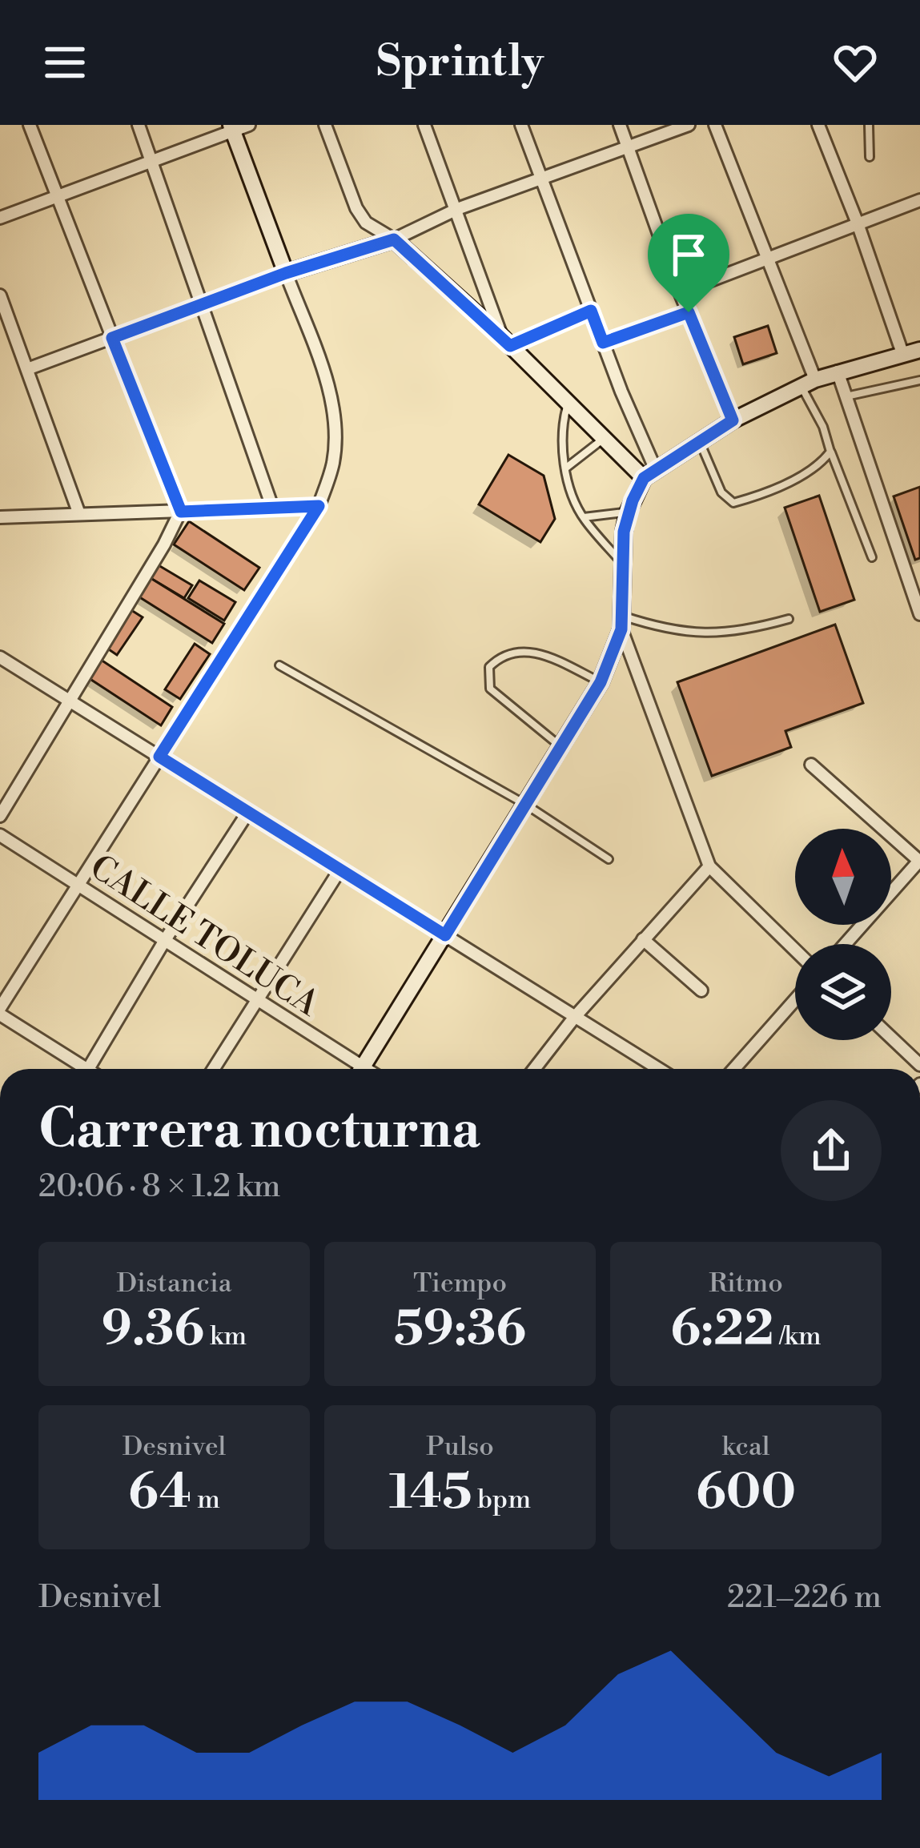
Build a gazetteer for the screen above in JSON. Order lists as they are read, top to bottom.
{
  "streets": {
    "street": ["CALLE TOLUCA"]
  },
  "north": "top",
  "page": {
    "header": "Sprintly",
    "heading": ["Carrera nocturna", "20:06 · 8 × 1.2 km"],
    "stats": [
      ["Distancia", "9.36 km"],
      ["Tiempo", "59:36"],
      ["Ritmo", "6:22 /km"],
      ["Desnivel", "64 m"],
      ["Pulso", "145 bpm"],
      ["kcal", "600"]
    ],
    "chart": ["Desnivel", "221–226 m"]
  }
}
